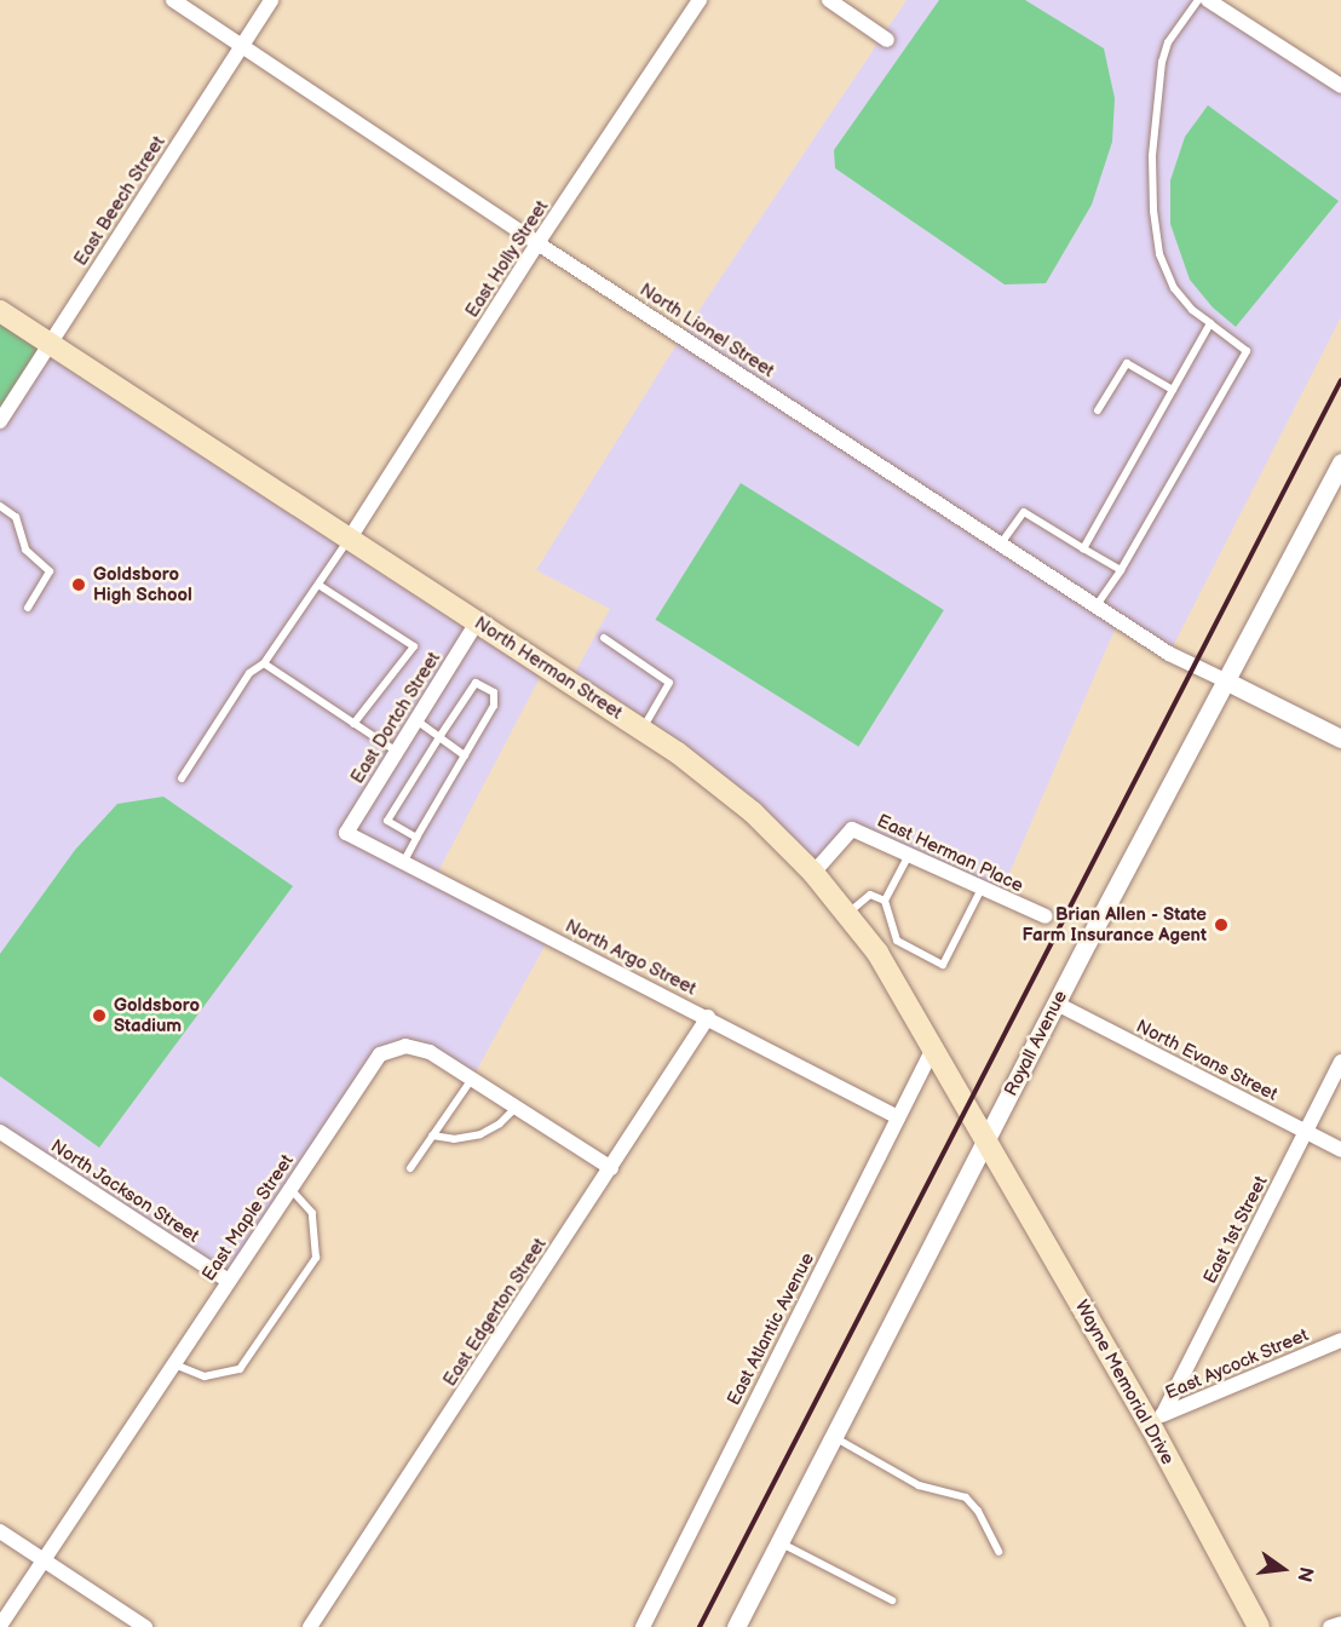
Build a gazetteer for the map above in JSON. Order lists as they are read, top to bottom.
{
  "streets": {
    "main road": ["North Herman Street", "Wayne Memorial Drive"],
    "street": [
      "East Beech Street",
      "East Holly Street",
      "North Lionel Street",
      "East Dortch Street",
      "East Herman Place",
      "North Argo Street",
      "Royall Avenue",
      "North Evans Street",
      "North Jackson Street",
      "East Maple Street",
      "East 1st Street",
      "East Edgerton Street",
      "East Atlantic Avenue",
      "East Aycock Street"
    ]
  },
  "crossings": [
    ["East Beech Street", "North Lionel Street"],
    ["East Beech Street", "North Herman Street"],
    ["East Holly Street", "North Lionel Street"],
    ["East Holly Street", "North Herman Street"],
    ["North Lionel Street", "Royall Avenue"],
    ["North Herman Street", "East Dortch Street"],
    ["North Herman Street", "East Herman Place"],
    ["North Herman Street", "Royall Avenue"],
    ["North Herman Street", "East Atlantic Avenue"],
    ["North Herman Street", "Wayne Memorial Drive"],
    ["East Dortch Street", "North Argo Street"],
    ["North Argo Street", "East Edgerton Street"],
    ["North Argo Street", "East Atlantic Avenue"],
    ["Royall Avenue", "North Evans Street"],
    ["Royall Avenue", "Wayne Memorial Drive"],
    ["North Evans Street", "East 1st Street"],
    ["North Jackson Street", "East Maple Street"],
    ["East Maple Street", "East Edgerton Street"],
    ["East 1st Street", "East Aycock Street"],
    ["East 1st Street", "Wayne Memorial Drive"],
    ["East Aycock Street", "Wayne Memorial Drive"]
  ],
  "places": ["Goldsboro High School", "Brian Allen - State Farm Insurance Agent", "Goldsboro Stadium"],
  "north": "right"
}
